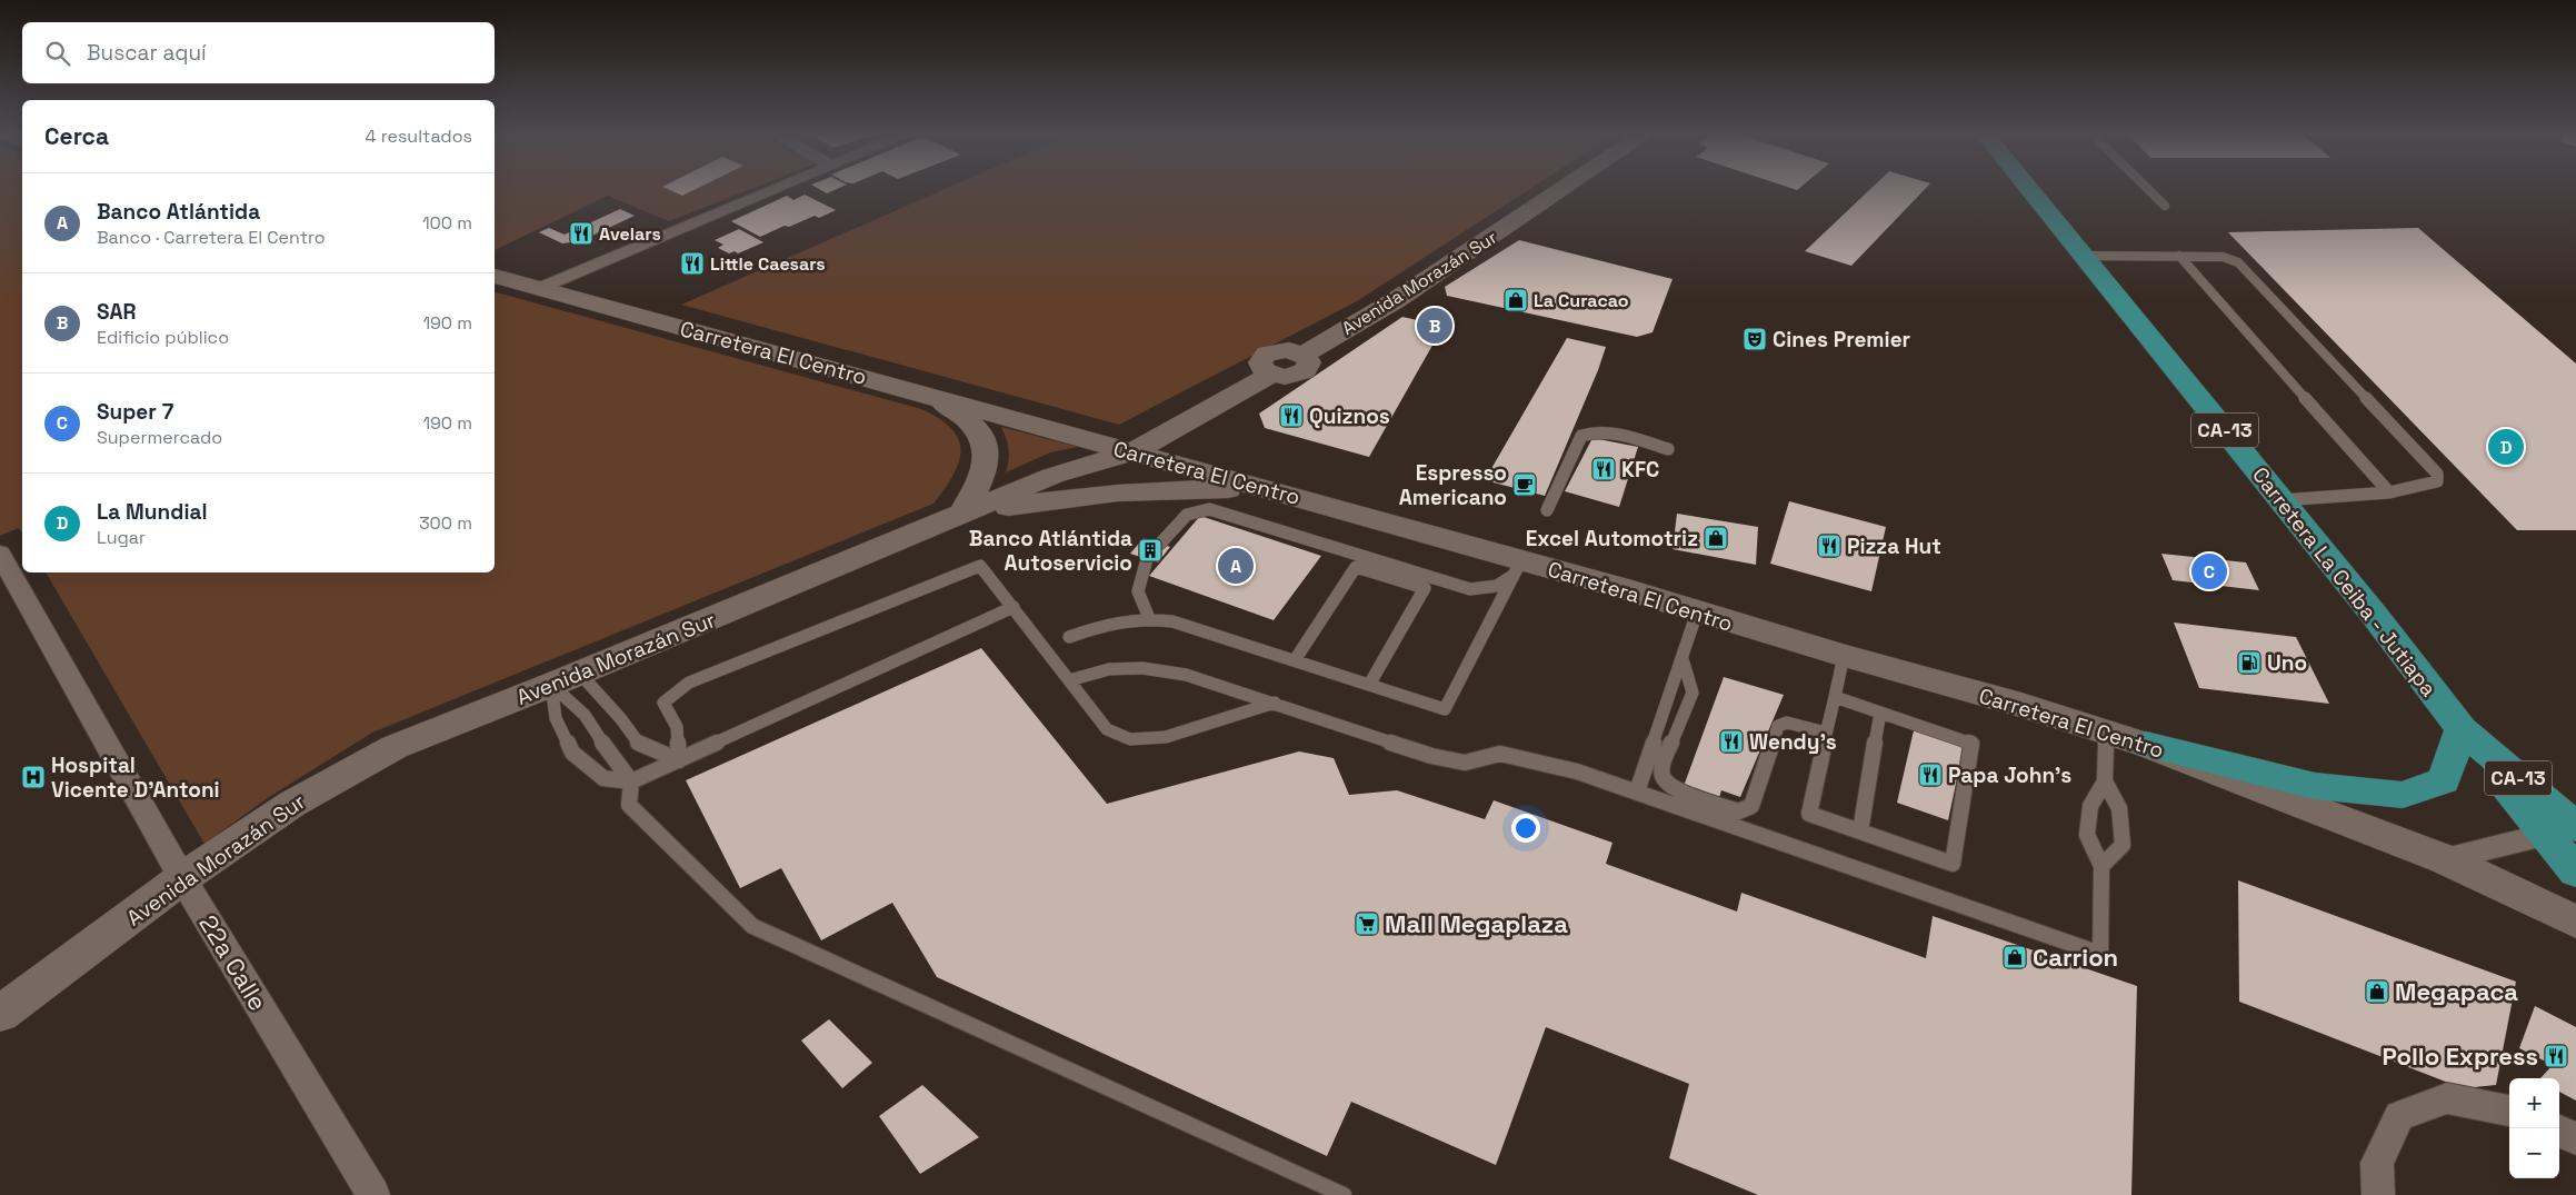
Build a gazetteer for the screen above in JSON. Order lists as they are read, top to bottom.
{
  "streets": {
    "main road": [
      "Avenida Morazán Sur",
      "Carretera El Centro",
      "CA-13",
      "Carretera La Ceiba - Jutiapa"
    ],
    "street": ["22a Calle"]
  },
  "crossings": [
    ["Avenida Morazán Sur", "Carretera El Centro"],
    ["Avenida Morazán Sur", "22a Calle"],
    ["CA-13", "Carretera La Ceiba - Jutiapa"]
  ],
  "places": {
    "restaurant": [
      "Avelars",
      "Little Caesars",
      "Quiznos",
      "KFC",
      "Pizza Hut",
      "Wendy's",
      "Papa John's",
      "Pollo Express"
    ],
    "shop": [
      "La Curacao",
      "Excel Automotriz",
      "Carrion",
      "Megapaca"
    ],
    "theatre": ["Cines Premier"],
    "cafe": ["Espresso Americano"],
    "building": ["Banco Atlántida Autoservicio"],
    "fuel station": ["Uno"],
    "hospital": ["Hospital Vicente D'Antoni"],
    "supermarket": ["Mall Megaplaza"]
  },
  "page": {
    "search": "Buscar aquí",
    "heading": ["Cerca", "4 resultados"],
    "list": [
      {
        "mark": "A",
        "name": "Banco Atlántida",
        "note": "Banco · Carretera El Centro",
        "value": "100 m"
      },
      {
        "mark": "B",
        "name": "SAR",
        "note": "Edificio público",
        "value": "190 m"
      },
      {
        "mark": "C",
        "name": "Super 7",
        "note": "Supermercado",
        "value": "190 m"
      },
      {
        "mark": "D",
        "name": "La Mundial",
        "note": "Lugar",
        "value": "300 m"
      }
    ],
    "pins": [
      "B",
      "D",
      "A",
      "C"
    ],
    "map_buttons": ["+", "−"]
  }
}
